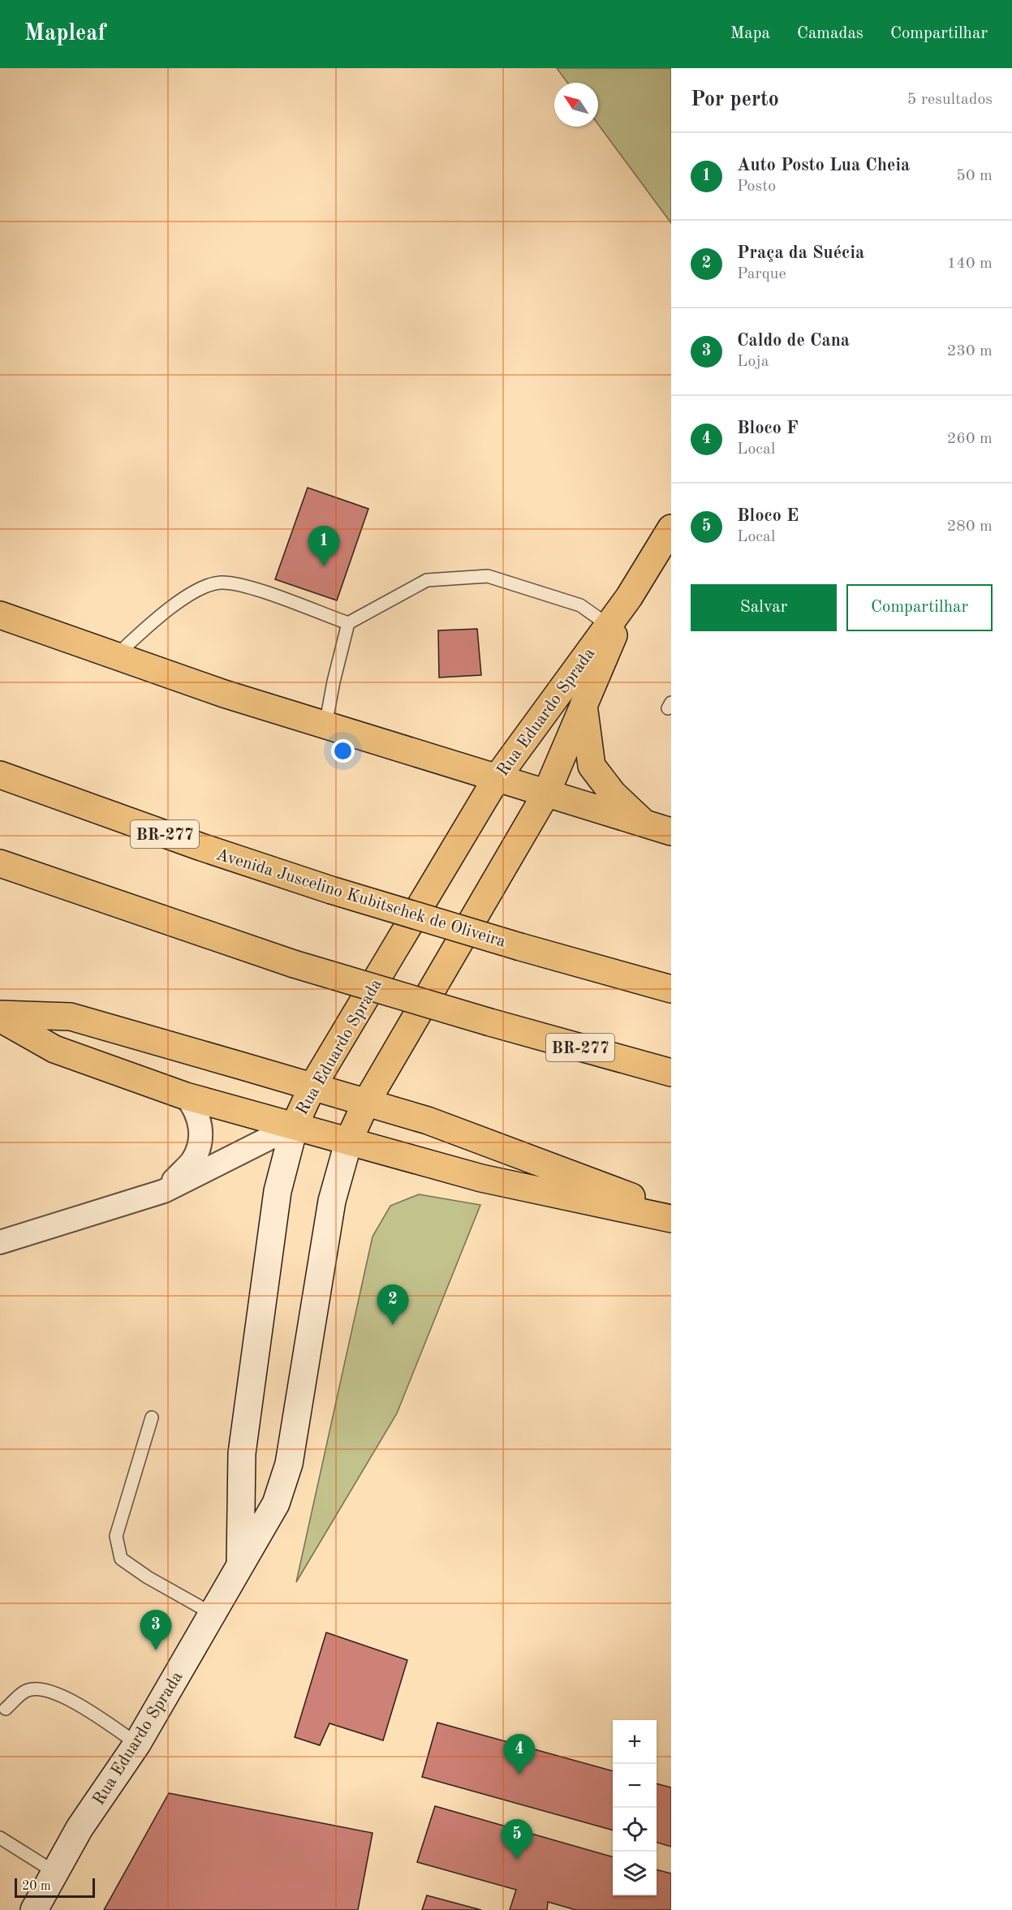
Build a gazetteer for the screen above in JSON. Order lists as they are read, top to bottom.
{
  "streets": {
    "main road": ["Rua Eduardo Sprada", "BR-277", "Avenida Juscelino Kubitschek de Oliveira"]
  },
  "scale_bar": "20 m",
  "north": "top left",
  "page": {
    "header": "Mapleaf",
    "nav": ["Mapa", "Camadas", "Compartilhar"],
    "heading": ["Por perto", "5 resultados"],
    "list": [
      {
        "mark": "1",
        "name": "Auto Posto Lua Cheia",
        "note": "Posto",
        "value": "50 m"
      },
      {
        "mark": "2",
        "name": "Praça da Suécia",
        "note": "Parque",
        "value": "140 m"
      },
      {
        "mark": "3",
        "name": "Caldo de Cana",
        "note": "Loja",
        "value": "230 m"
      },
      {
        "mark": "4",
        "name": "Bloco F",
        "note": "Local",
        "value": "260 m"
      },
      {
        "mark": "5",
        "name": "Bloco E",
        "note": "Local",
        "value": "280 m"
      }
    ],
    "pins": [
      "1",
      "2",
      "3",
      "4",
      "5"
    ],
    "buttons": ["Salvar", "Compartilhar"],
    "map_buttons": ["+", "−"],
    "scale": "20 m"
  }
}
